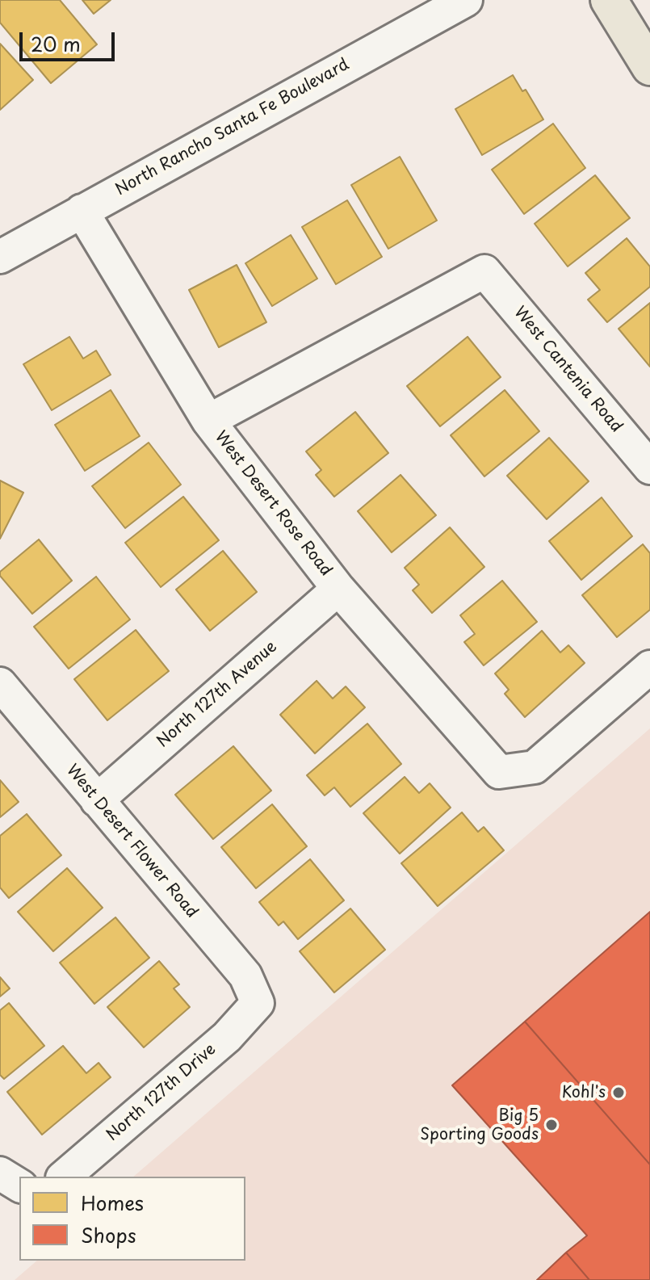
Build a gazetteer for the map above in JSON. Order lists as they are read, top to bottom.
{
  "streets": {
    "street": [
      "North Rancho Santa Fe Boulevard",
      "West Cantenia Road",
      "West Desert Rose Road",
      "North 127th Avenue",
      "West Desert Flower Road",
      "North 127th Drive"
    ]
  },
  "crossings": [
    ["North Rancho Santa Fe Boulevard", "West Desert Rose Road"],
    ["West Cantenia Road", "West Desert Rose Road"],
    ["West Desert Rose Road", "North 127th Avenue"],
    ["North 127th Avenue", "West Desert Flower Road"],
    ["West Desert Flower Road", "North 127th Drive"]
  ],
  "places": ["Kohl's", "Big 5 Sporting Goods"],
  "legend": ["Homes", "Shops"],
  "scale_bar": "20 m"
}
